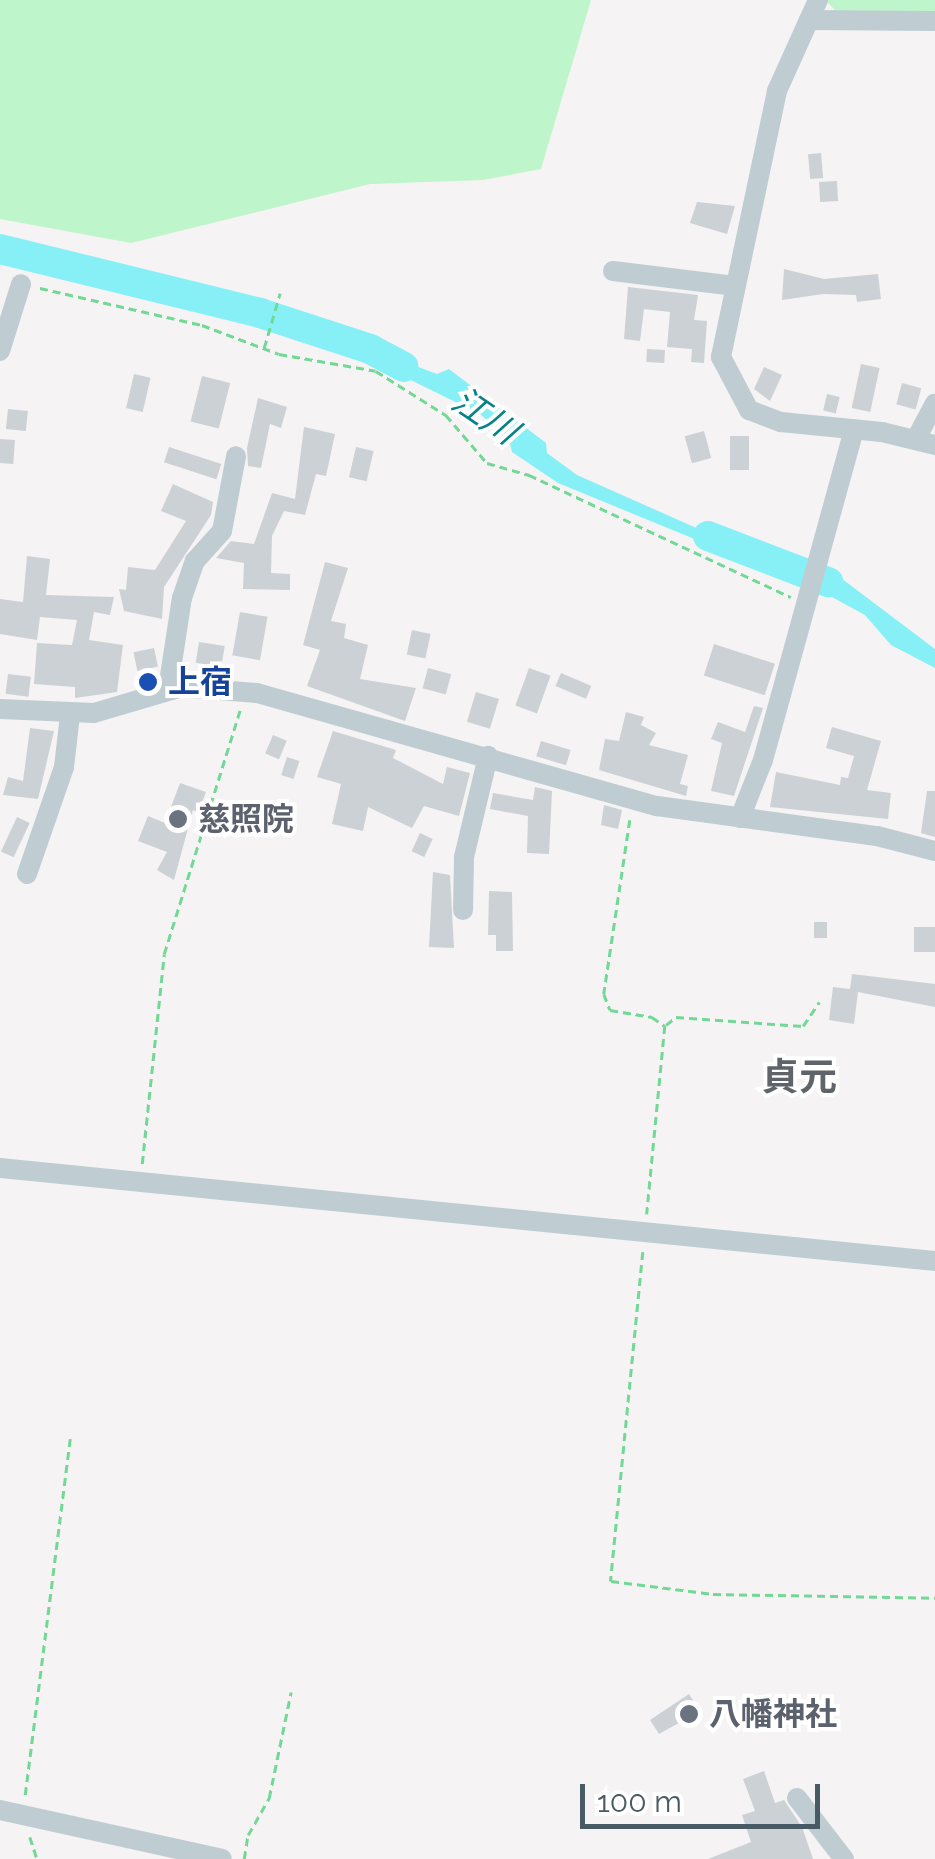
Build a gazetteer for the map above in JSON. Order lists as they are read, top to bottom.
{
  "districts": ["貞元"],
  "water": ["江川"],
  "places": ["上宿", "慈照院", "八幡神社"],
  "scale_bar": "100 m"
}
